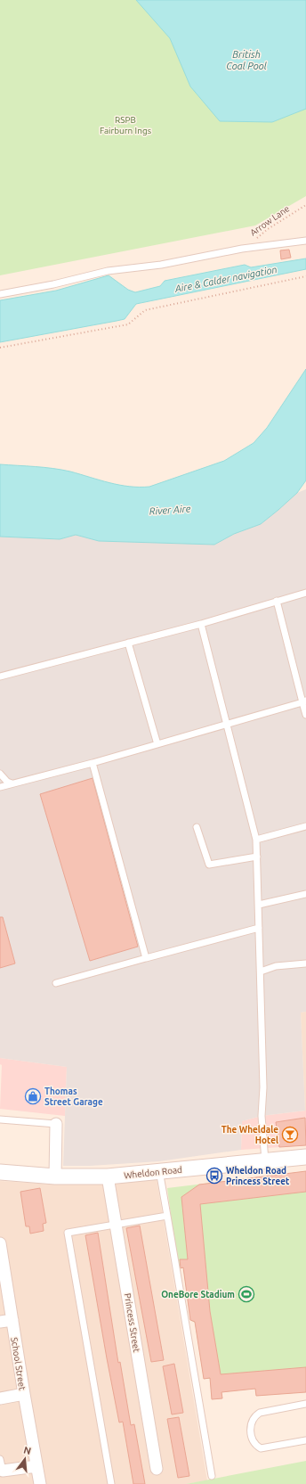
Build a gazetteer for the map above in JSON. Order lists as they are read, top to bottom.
{
  "streets": {
    "street": ["Wheldon Road", "Princess Street", "School Street"],
    "path": ["Arrow Lane"]
  },
  "crossings": [
    ["Wheldon Road", "Princess Street"]
  ],
  "water": ["British Coal Pool", "Aire & Calder navigation", "River Aire"],
  "parks": ["RSPB Fairburn Ings"],
  "places": {
    "shop": ["Thomas Street Garage"],
    "bar": ["The Wheldale Hotel"],
    "bus stop": ["Wheldon Road Princess Street"],
    "sports": ["OneBore Stadium"]
  },
  "north": "top"
}
